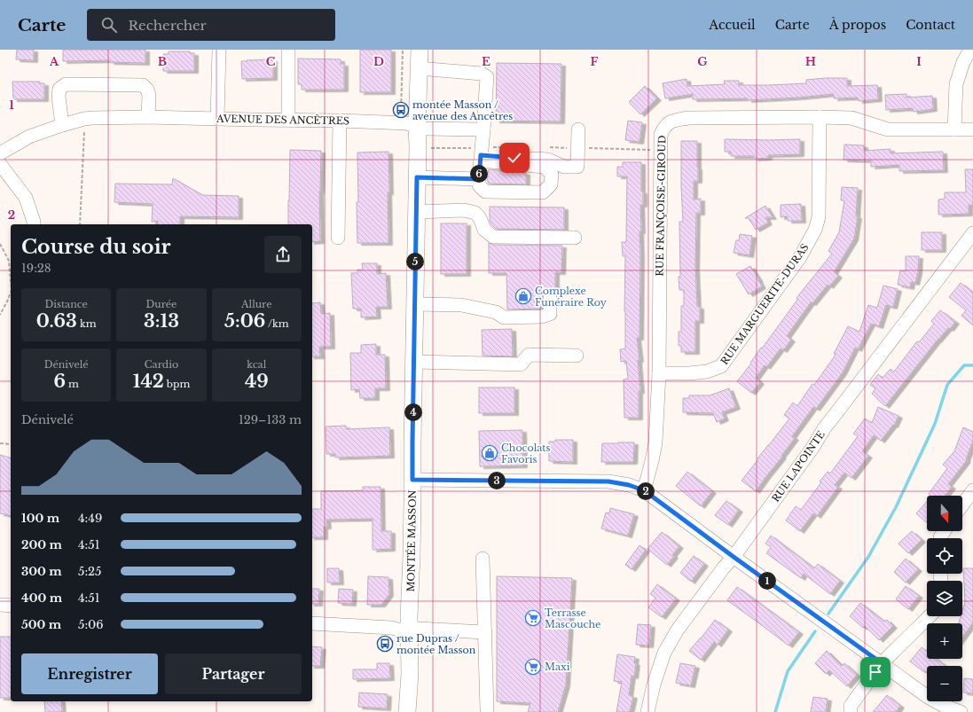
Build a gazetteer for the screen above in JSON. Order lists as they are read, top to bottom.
{
  "streets": {
    "main road": ["MONTÉE MASSON"],
    "street": [
      "AVENUE DES ANCÊTRES",
      "RUE FRANÇOISE-GIROUD",
      "RUE MARGUERITE-DURAS",
      "RUE LAPOINTE"
    ]
  },
  "crossings": [
    ["AVENUE DES ANCÊTRES", "MONTÉE MASSON"],
    ["RUE FRANÇOISE-GIROUD", "RUE MARGUERITE-DURAS"]
  ],
  "places": {
    "bus stop": ["montée Masson / avenue des Ancêtres", "rue Dupras / montée Masson"],
    "shop": ["Complexe Funéraire Roy", "Chocolats Favoris"],
    "supermarket": ["Terrasse Mascouche", "Maxi"]
  },
  "north": "bottom",
  "page": {
    "header": "Carte",
    "search": "Rechercher",
    "nav": [
      "Accueil",
      "Carte",
      "À propos",
      "Contact"
    ],
    "pins": [
      "6",
      "5",
      "4",
      "3",
      "2",
      "1"
    ],
    "heading": ["Course du soir", "19:28"],
    "stats": [
      ["Distance", "0.63 km"],
      ["Durée", "3:13"],
      ["Allure", "5:06 /km"],
      ["Dénivelé", "6 m"],
      ["Cardio", "142 bpm"],
      ["kcal", "49"]
    ],
    "chart": ["Dénivelé", "129–133 m"],
    "map_buttons": ["+", "−"],
    "list": [
      {
        "name": "100 m",
        "note": "4:49"
      },
      {
        "name": "200 m",
        "note": "4:51"
      },
      {
        "name": "300 m",
        "note": "5:25"
      },
      {
        "name": "400 m",
        "note": "4:51"
      },
      {
        "name": "500 m",
        "note": "5:06"
      }
    ],
    "buttons": ["Enregistrer", "Partager"]
  },
  "grid": {
    "columns": [
      "A",
      "B",
      "C",
      "D",
      "E",
      "F",
      "G",
      "H",
      "I"
    ],
    "rows": ["1", "2"]
  }
}
